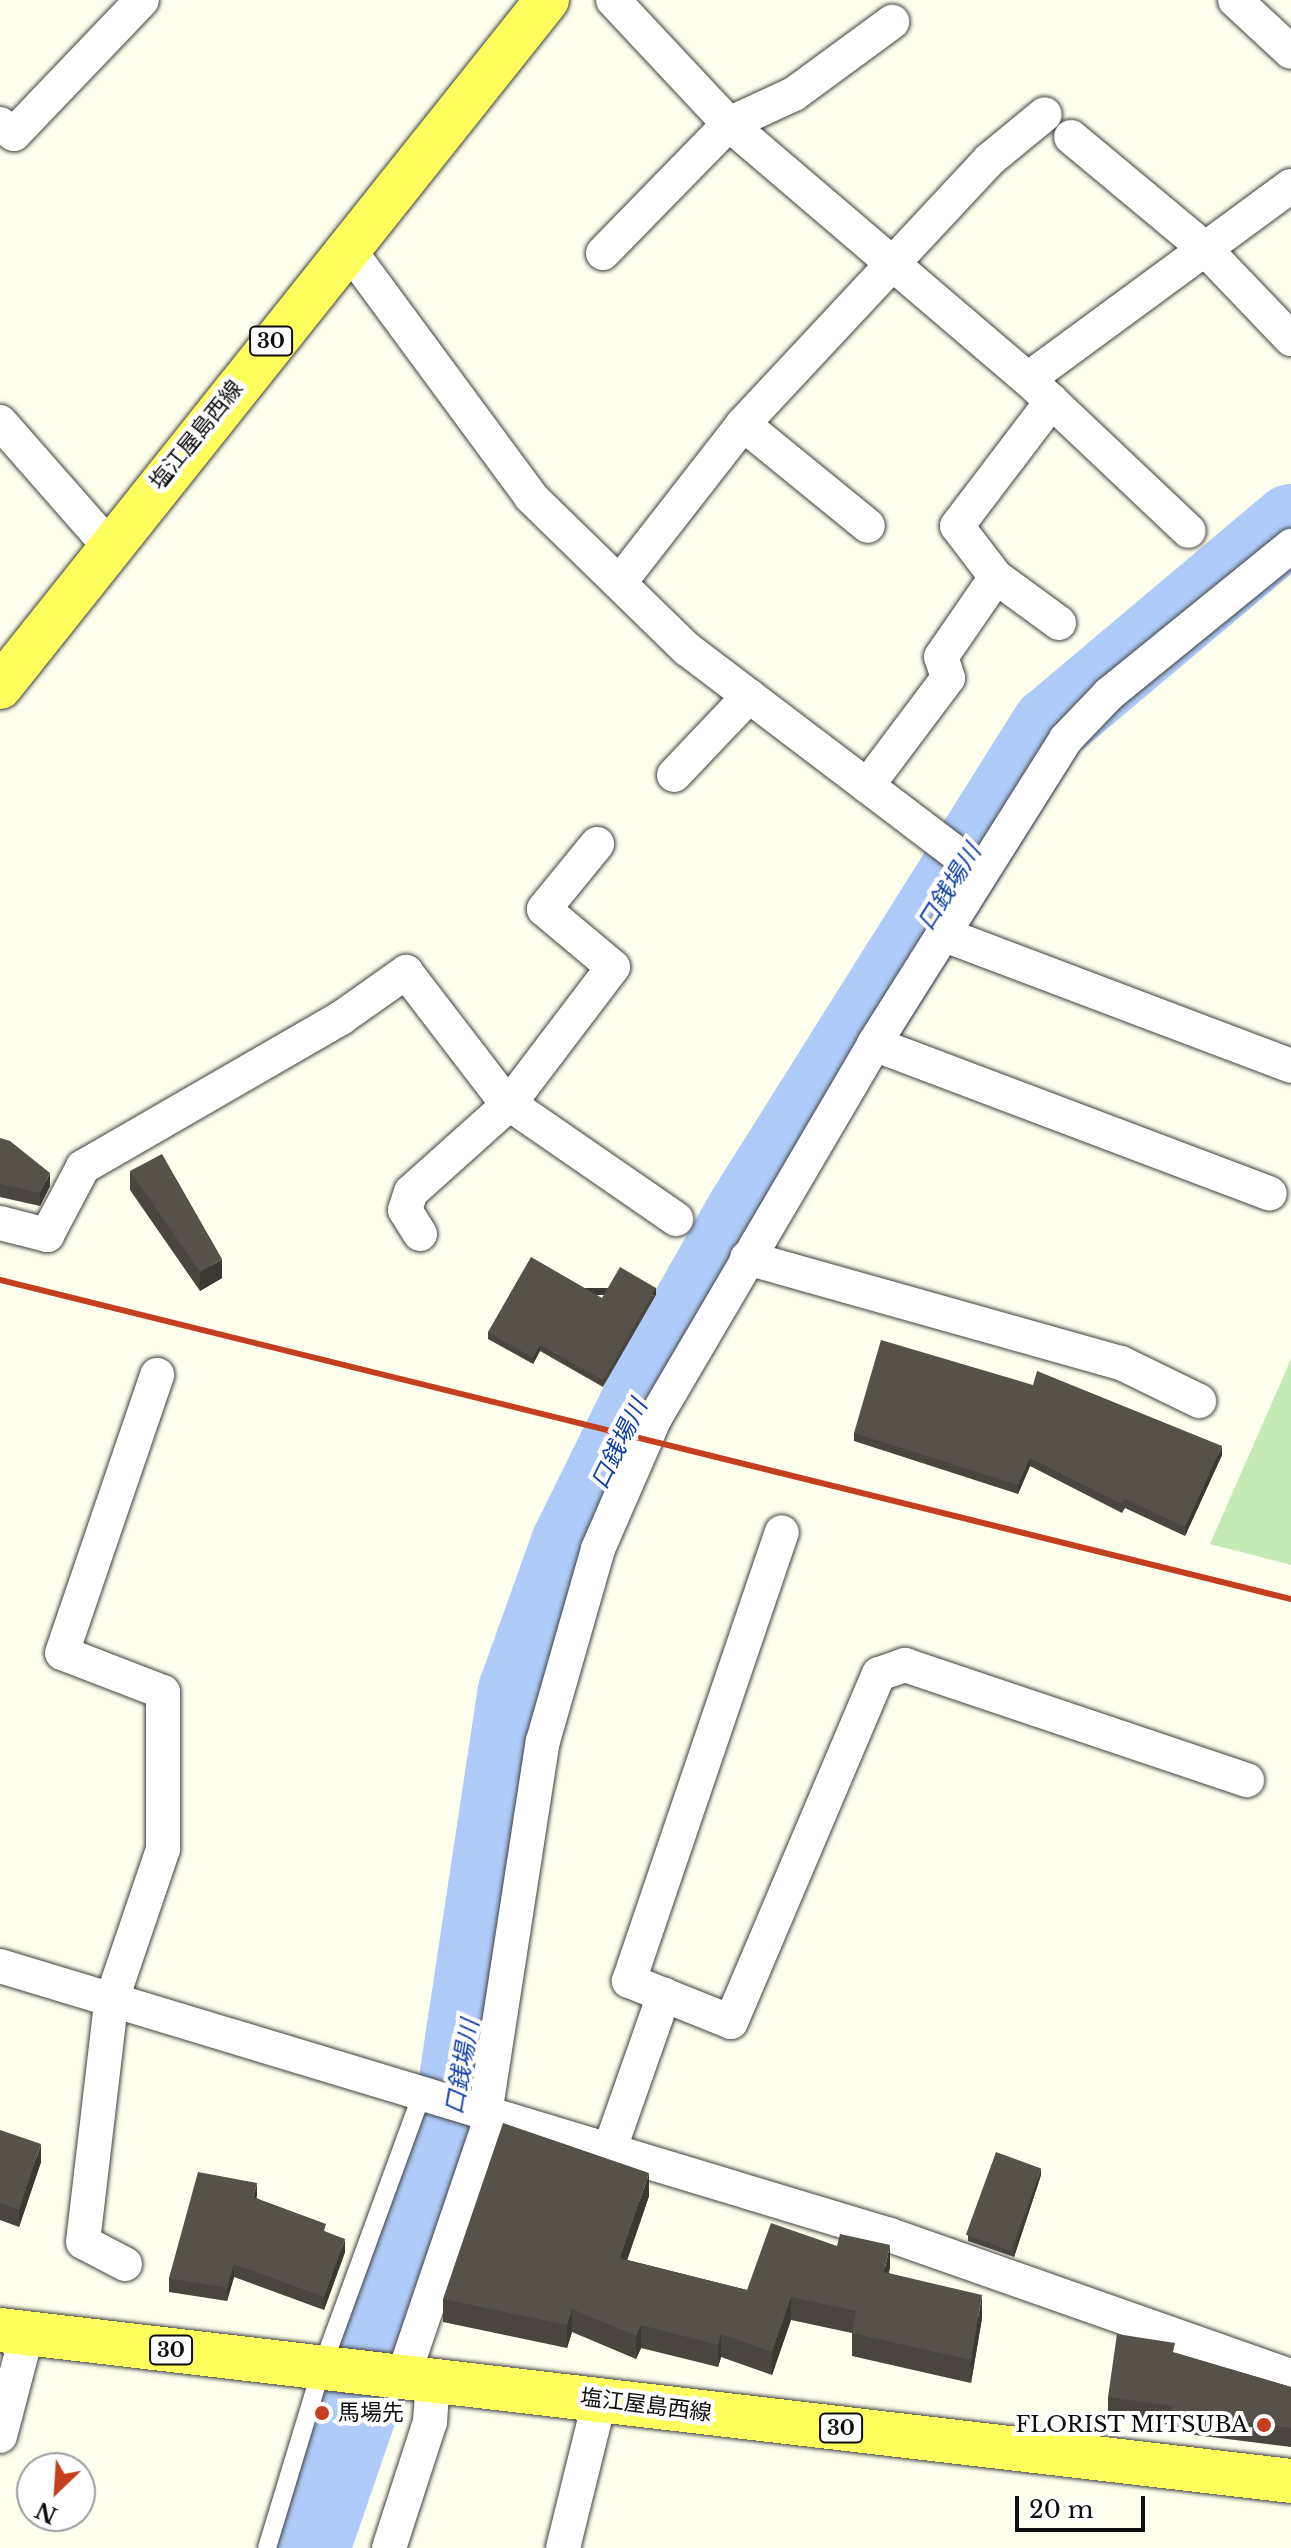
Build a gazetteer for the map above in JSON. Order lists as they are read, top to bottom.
{
  "streets": {
    "main road": ["30", "塩江屋島西線"]
  },
  "water": ["口銭場川"],
  "places": ["馬場先", "FLORIST MITSUBA"],
  "scale_bar": "20 m",
  "north": "bottom left"
}
